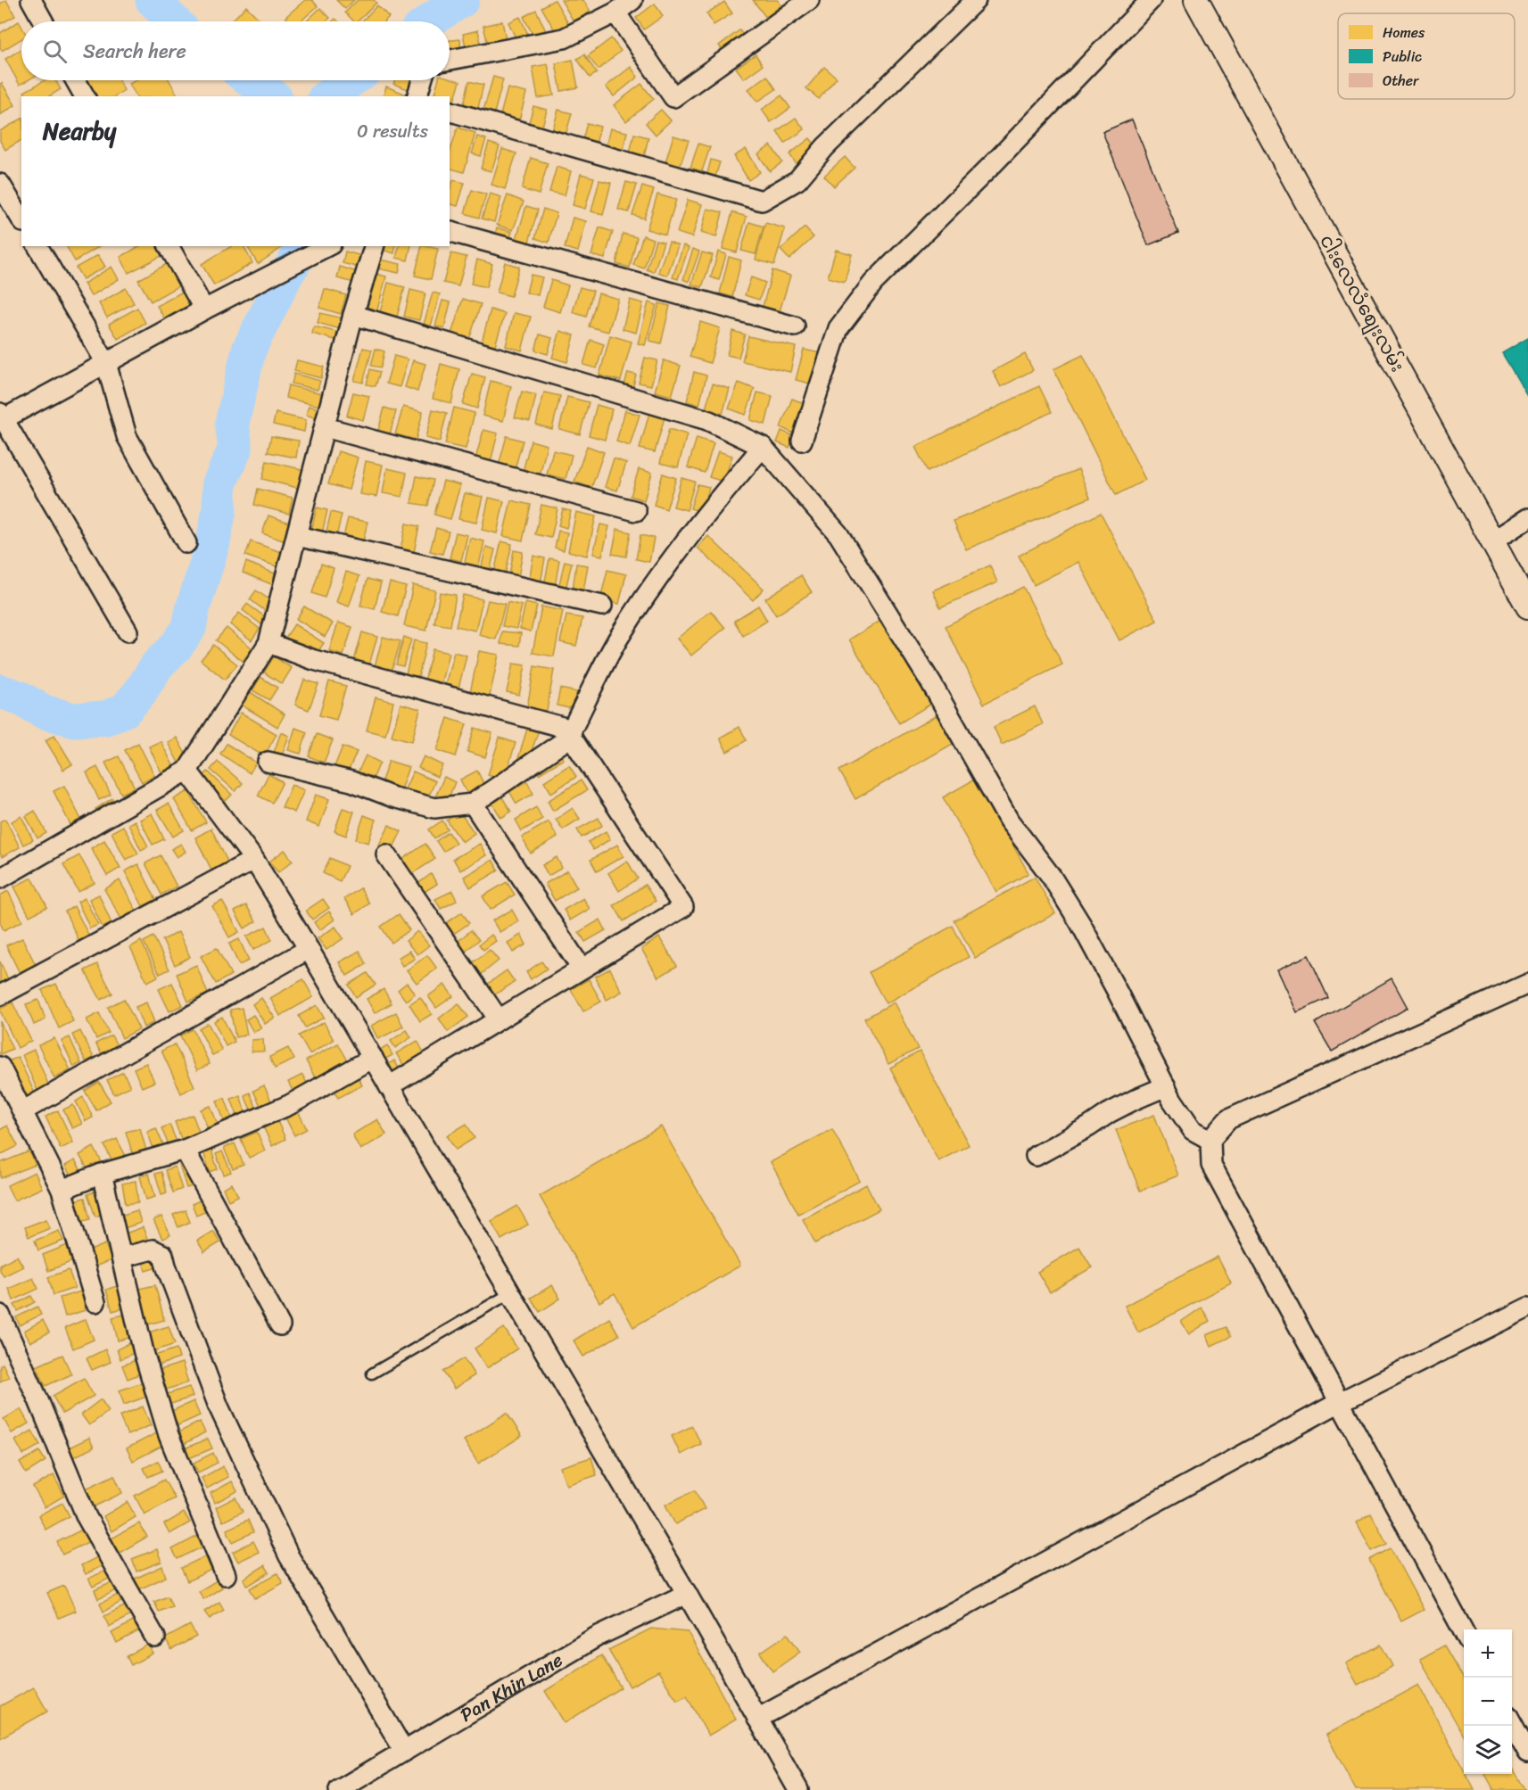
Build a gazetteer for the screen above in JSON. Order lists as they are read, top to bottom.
{
  "streets": {
    "street": ["ငါးလေလံစျေးလမ်း", "Pan Khin Lane"]
  },
  "legend": ["Homes", "Public", "Other"],
  "page": {
    "search": "Search here",
    "heading": ["Nearby", "0 results"],
    "map_buttons": ["+", "−"]
  }
}
